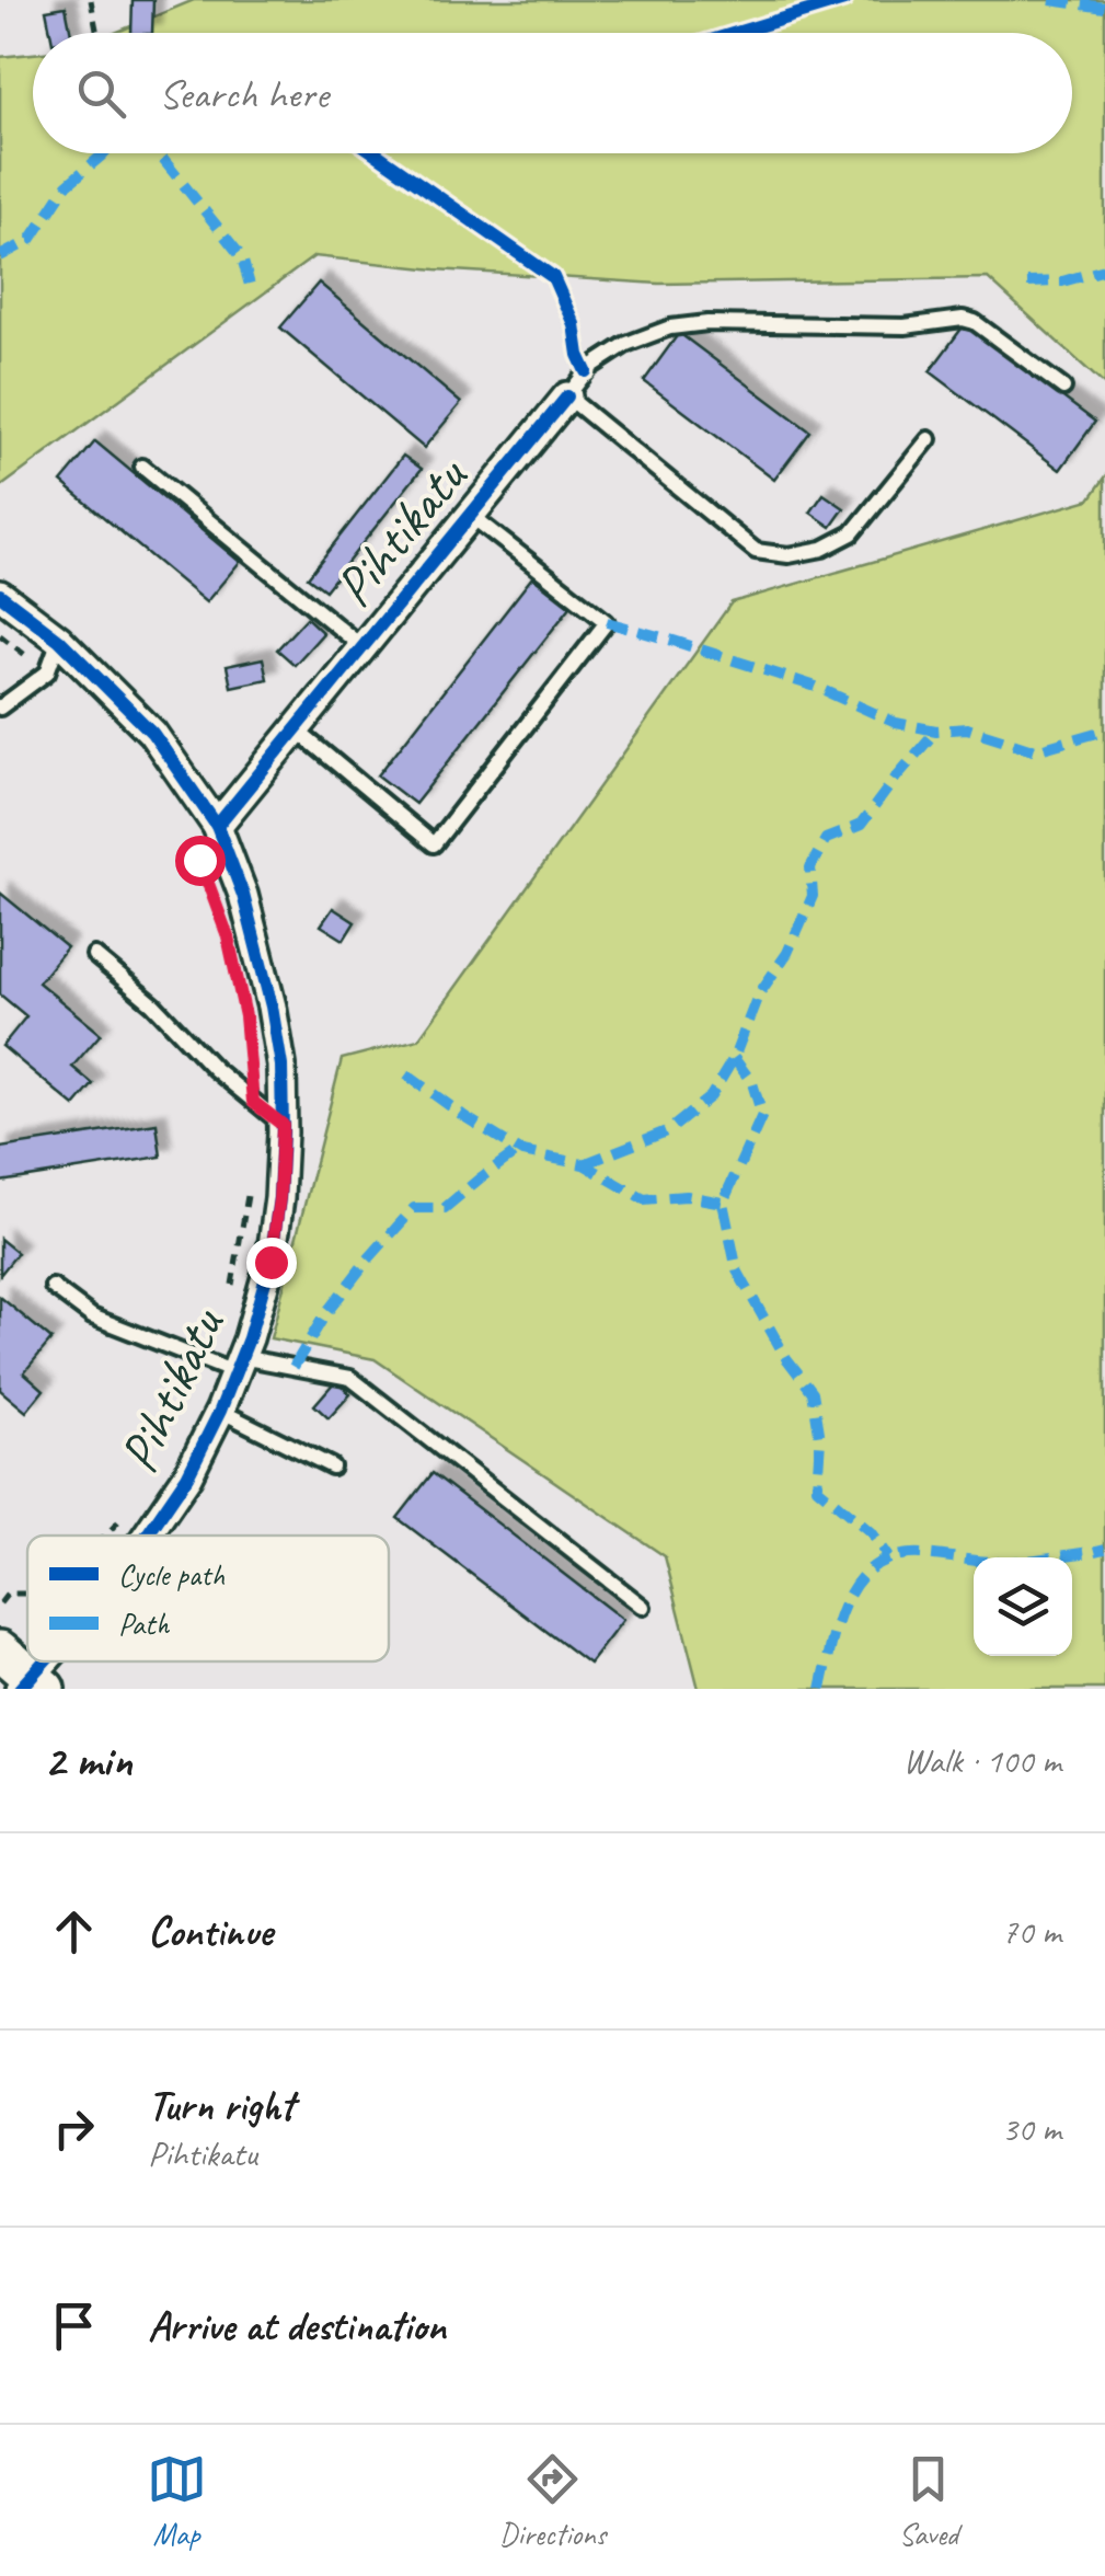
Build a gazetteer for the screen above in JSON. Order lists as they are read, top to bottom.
{
  "streets": {
    "street": ["Pihtikatu"]
  },
  "legend": ["Cycle path", "Path"],
  "page": {
    "search": "Search here",
    "heading": ["2 min", "Walk · 100 m"],
    "list": [
      ["Continue", "70 m"],
      ["Turn right", "Pihtikatu", "30 m"],
      "Arrive at destination"
    ],
    "nav": ["Map", "Directions", "Saved"]
  }
}
